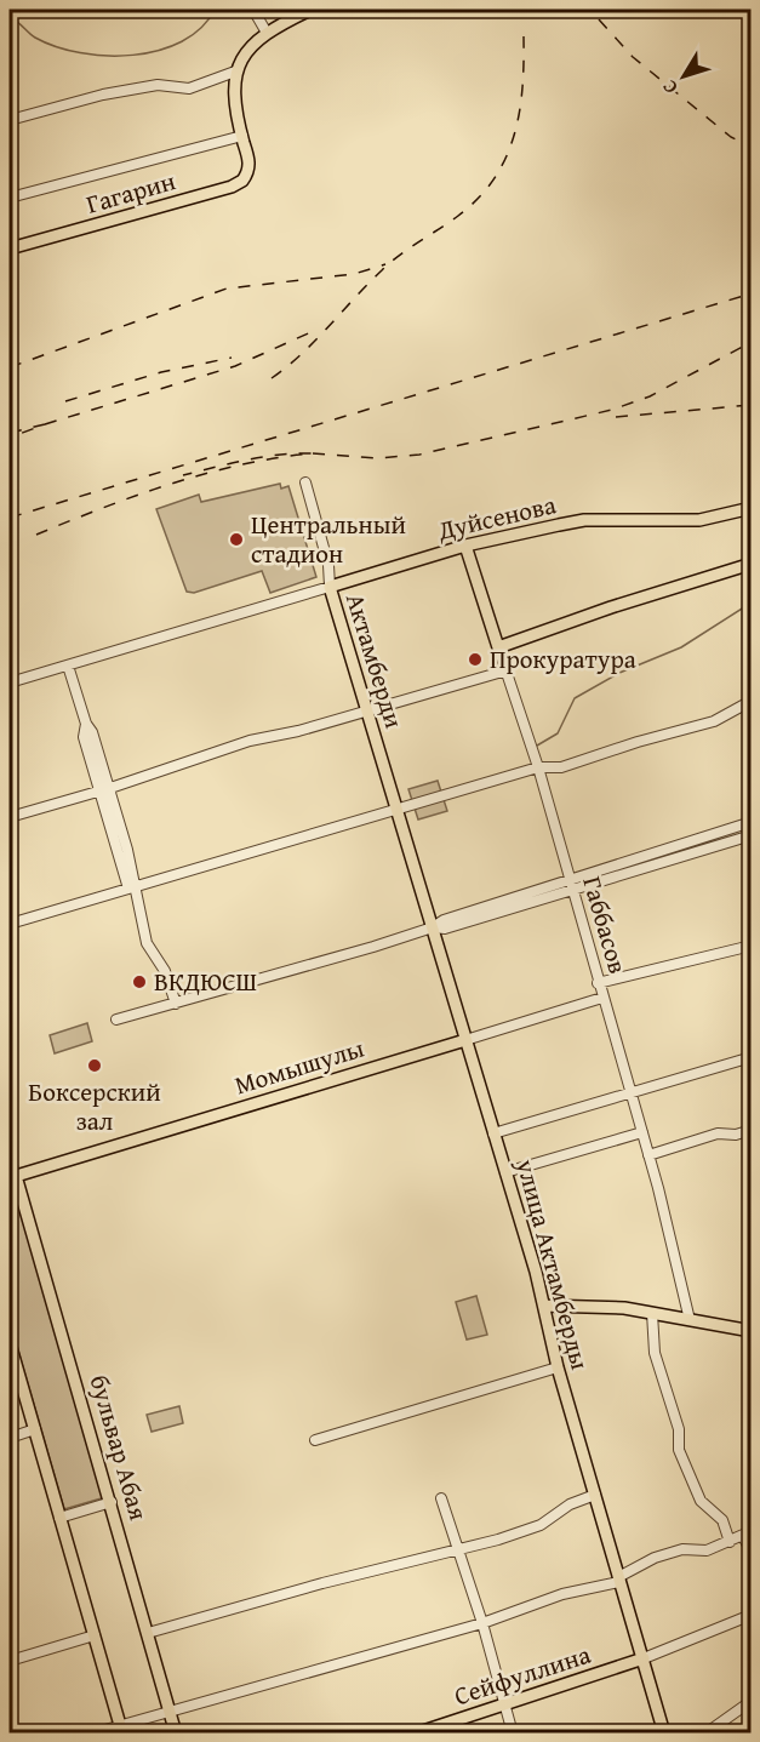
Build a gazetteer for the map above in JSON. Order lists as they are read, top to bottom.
{
  "streets": {
    "main road": [
      "Гагарин",
      "Дуйсенова",
      "Актамберди",
      "Габбасов",
      "Момышулы",
      "улица Актамберды",
      "бульвар Абая",
      "Сейфуллина"
    ]
  },
  "crossings": [
    ["Дуйсенова", "Актамберди"],
    ["Дуйсенова", "Габбасов"],
    ["Актамберди", "улица Актамберды"],
    ["Габбасов", "Момышулы"],
    ["Момышулы", "улица Актамберды"],
    ["Момышулы", "бульвар Абая"],
    ["улица Актамберды", "Сейфуллина"]
  ],
  "places": [
    "Центральный стадион",
    "Прокуратура",
    "ВКДЮСШ",
    "Боксерский зал"
  ],
  "north": "bottom left"
}
